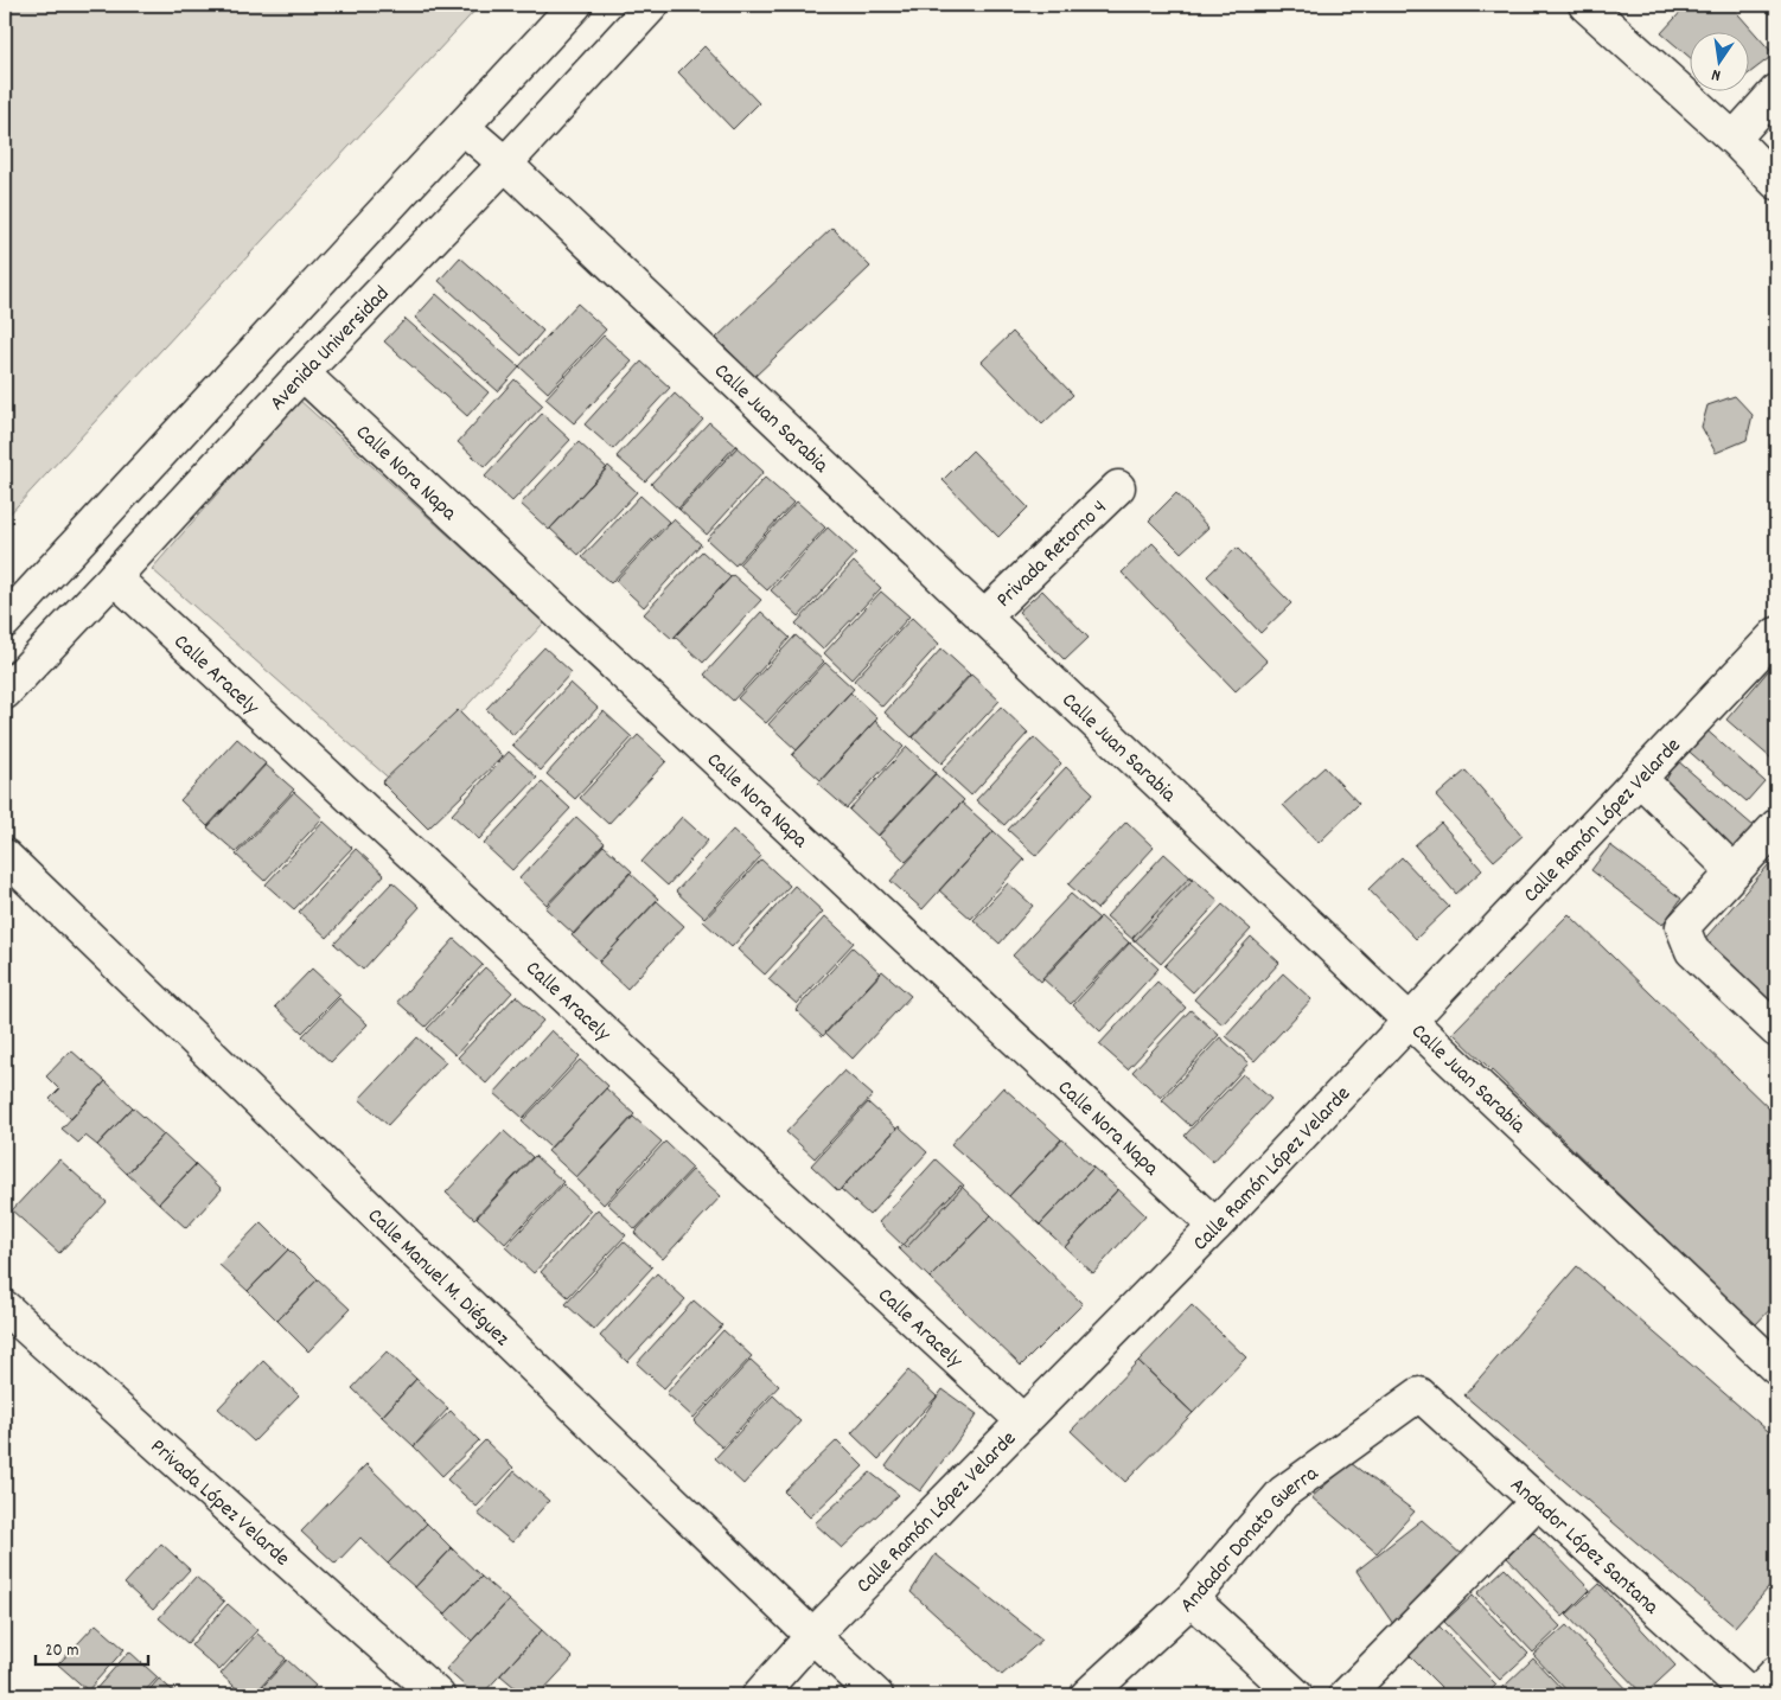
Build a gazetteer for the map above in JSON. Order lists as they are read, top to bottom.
{
  "streets": {
    "street": [
      "Avenida Universidad",
      "Calle Juan Sarabia",
      "Calle Nora Napa",
      "Privada Retorno 4",
      "Calle Aracely",
      "Calle Ramón López Velarde",
      "Calle Manuel M. Diéguez",
      "Privada López Velarde",
      "Andador Donato Guerra",
      "Andador López Santana"
    ]
  },
  "crossings": [
    ["Avenida Universidad", "Calle Juan Sarabia"],
    ["Avenida Universidad", "Calle Nora Napa"],
    ["Avenida Universidad", "Calle Aracely"],
    ["Calle Juan Sarabia", "Privada Retorno 4"],
    ["Calle Juan Sarabia", "Calle Ramón López Velarde"],
    ["Calle Nora Napa", "Calle Ramón López Velarde"],
    ["Calle Aracely", "Calle Ramón López Velarde"],
    ["Calle Ramón López Velarde", "Calle Manuel M. Diéguez"],
    ["Andador Donato Guerra", "Andador López Santana"]
  ],
  "scale_bar": "20 m",
  "north": "bottom"
}
